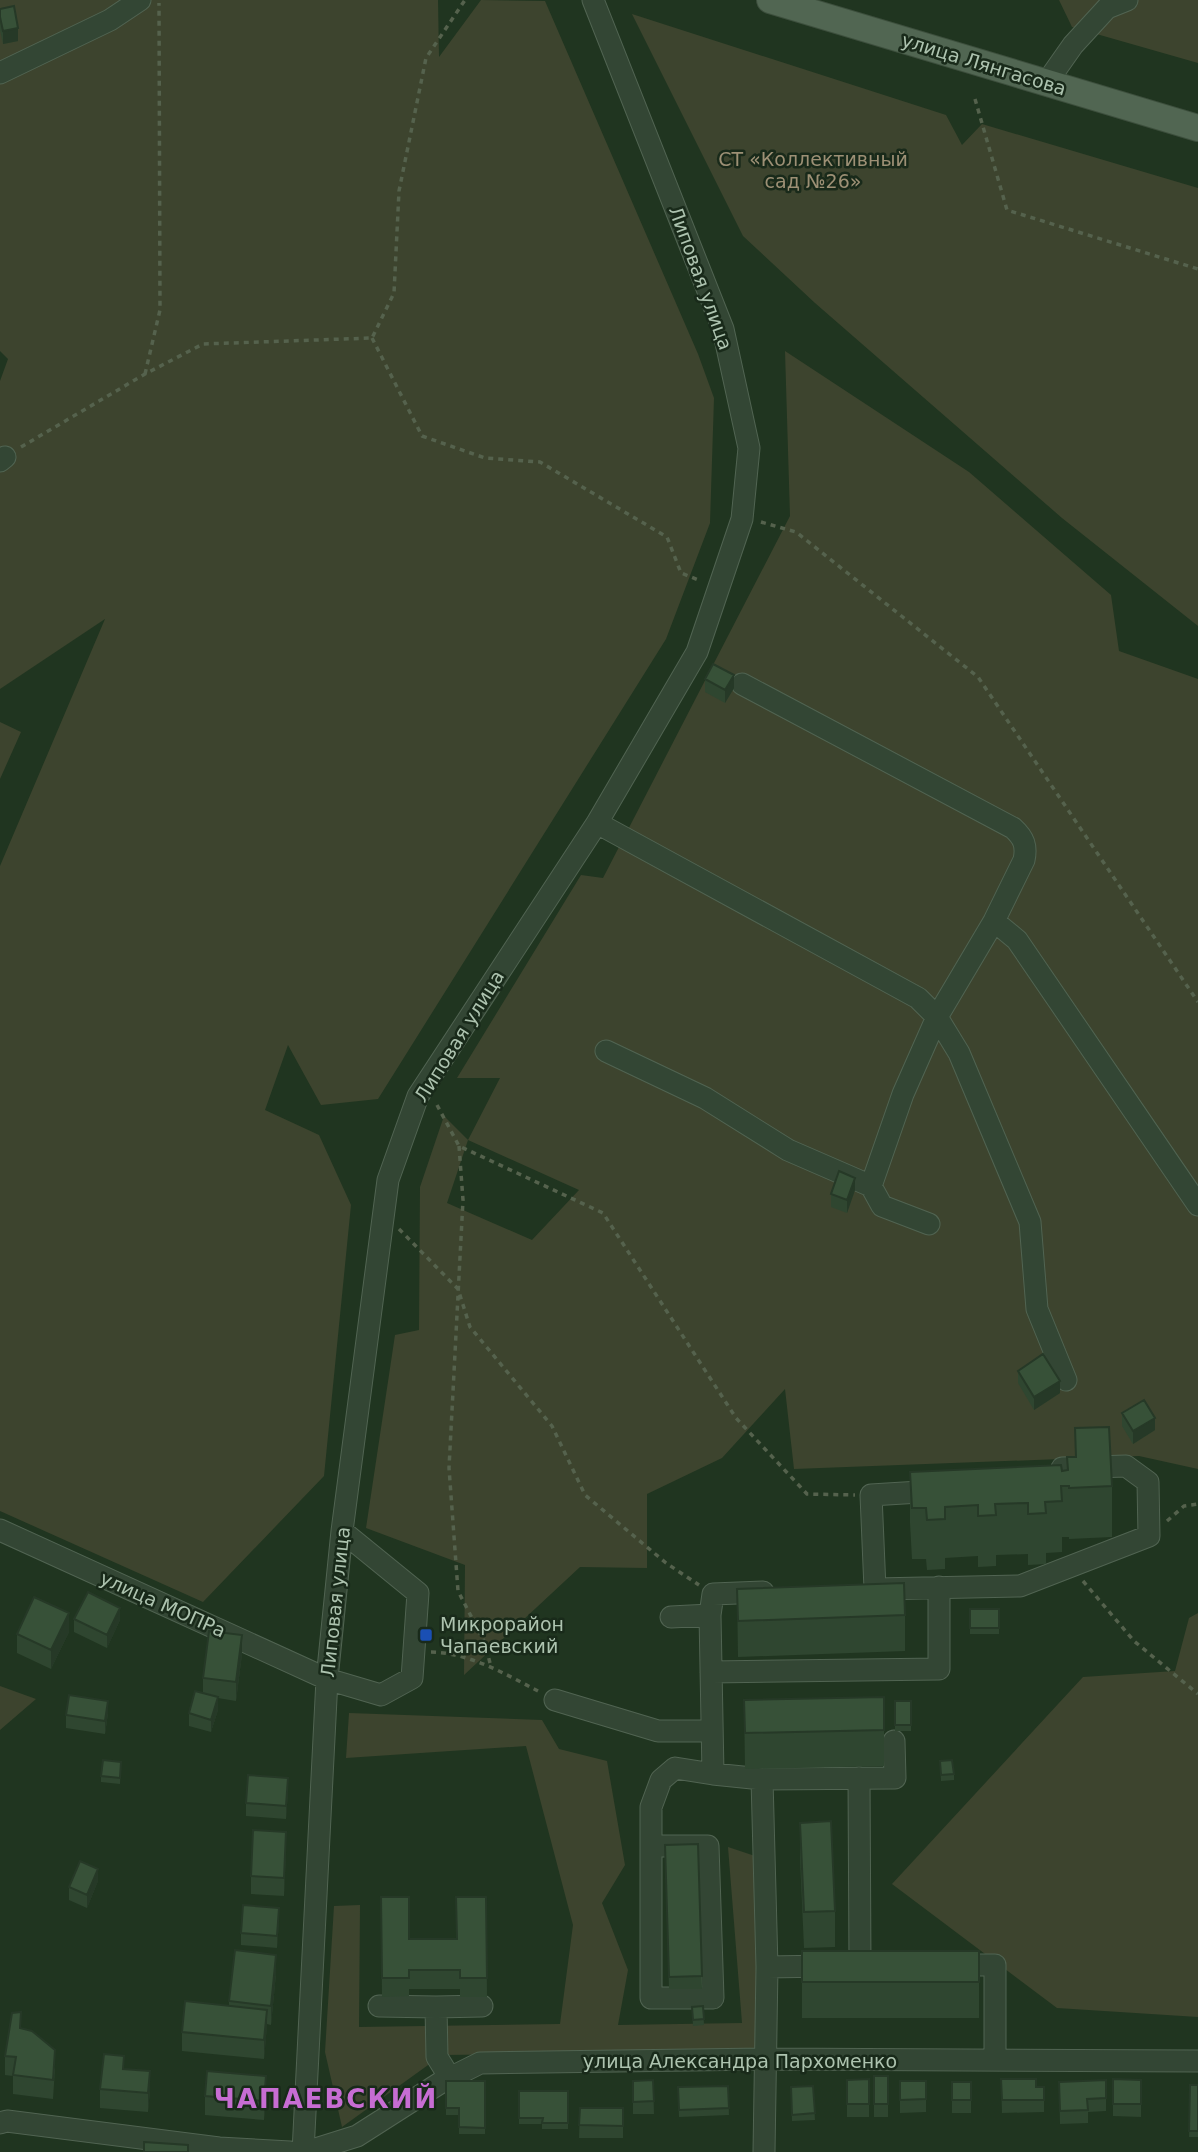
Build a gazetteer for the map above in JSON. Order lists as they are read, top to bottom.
{
  "streets": {
    "main road": ["улица Лянгасова"],
    "street": ["Липовая улица", "улица МОПРа", "улица Александра Пархоменко"]
  },
  "crossings": [
    ["Липовая улица", "улица МОПРа"],
    ["Липовая улица", "улица Александра Пархоменко"]
  ],
  "districts": ["ЧАПАЕВСКИЙ"],
  "parks": ["СТ «Коллективный сад №26»"],
  "places": {
    "transit": ["Микрорайон Чапаевский"]
  }
}
